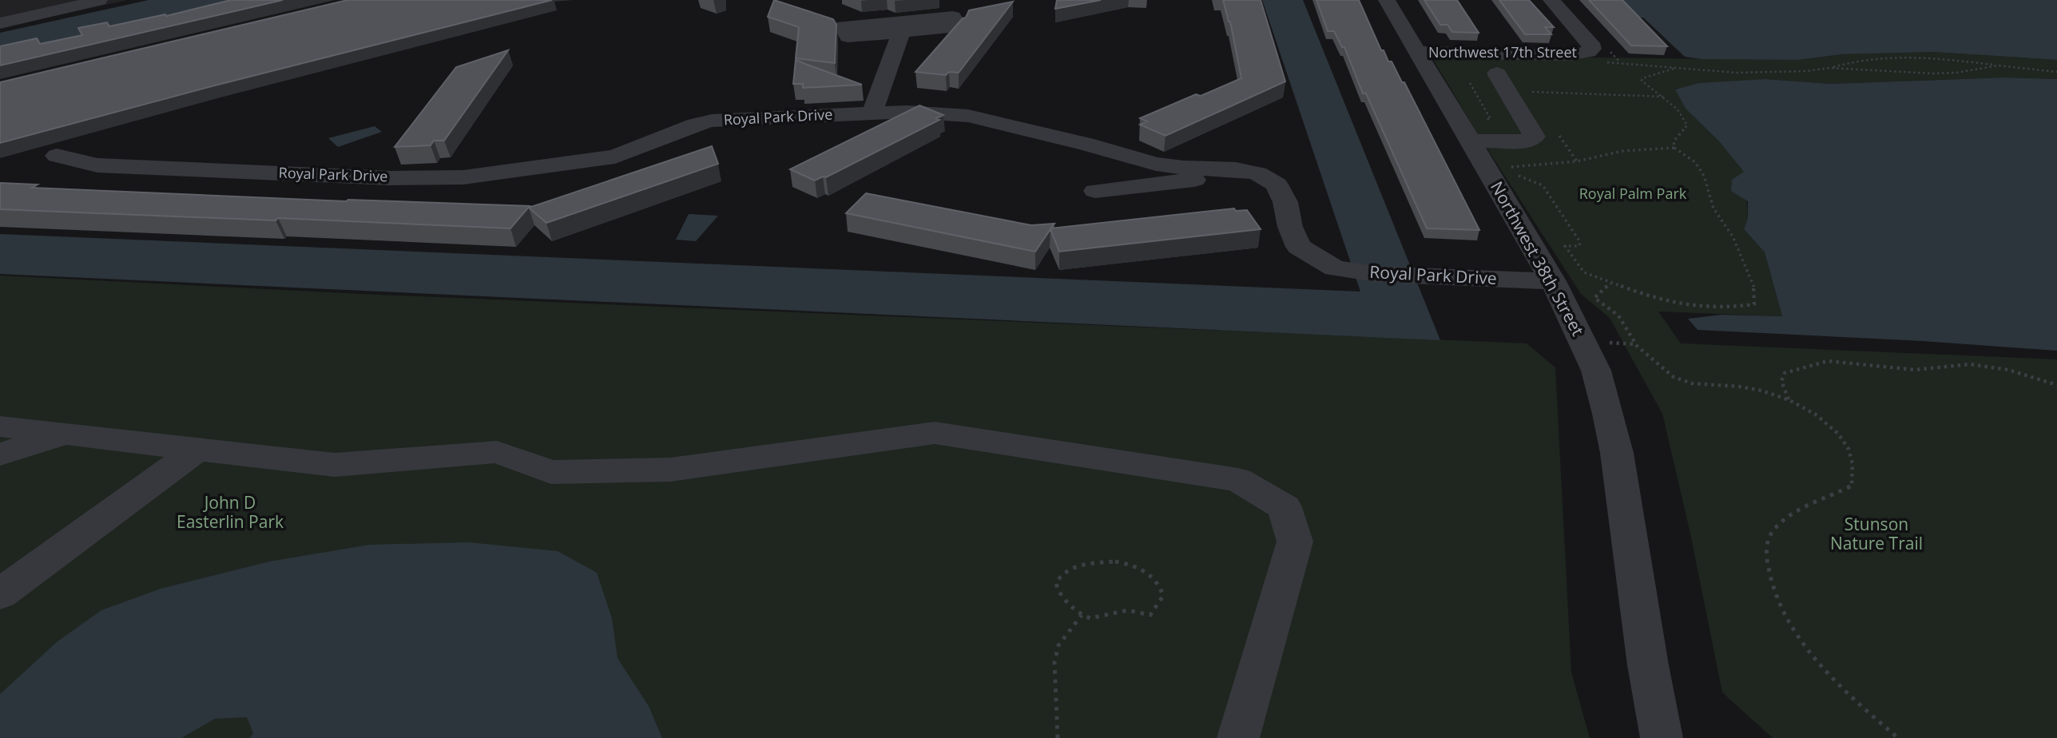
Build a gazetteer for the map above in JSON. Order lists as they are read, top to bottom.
{
  "streets": {
    "street": ["Northwest 17th Street", "Royal Park Drive", "Northwest 38th Street"]
  },
  "crossings": [
    ["Northwest 17th Street", "Northwest 38th Street"],
    ["Royal Park Drive", "Northwest 38th Street"]
  ],
  "parks": ["Royal Palm Park", "John D Easterlin Park", "Stunson Nature Trail"]
}
